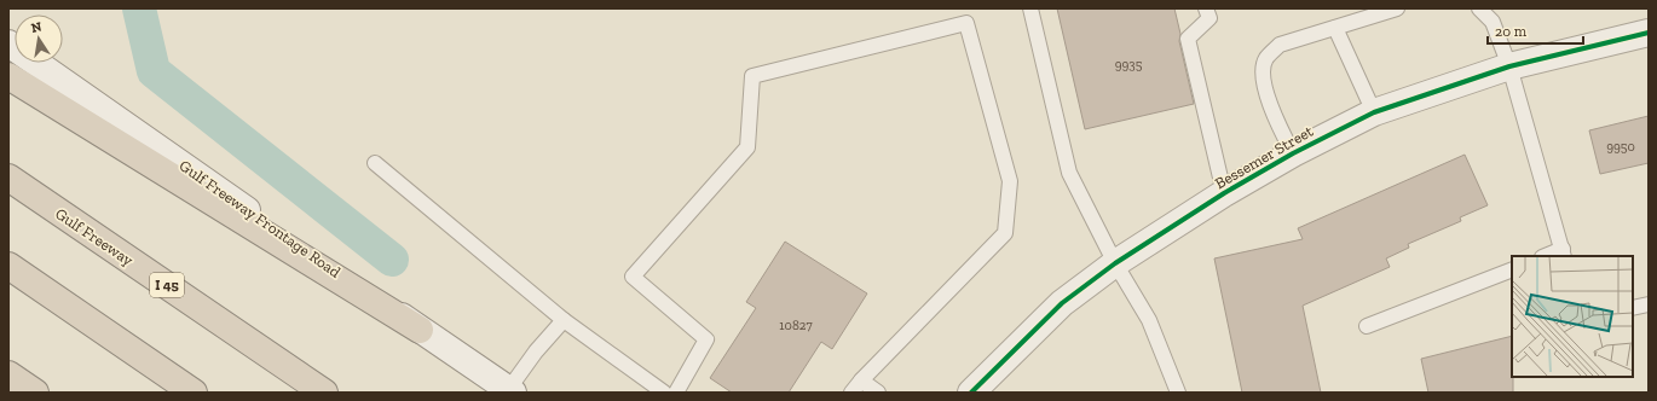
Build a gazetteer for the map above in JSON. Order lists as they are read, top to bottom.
{
  "streets": {
    "highway": ["Gulf Freeway", "I 45"],
    "street": ["Bessemer Street", "Gulf Freeway Frontage Road"]
  },
  "house_numbers": ["9935", "9950", "10827"],
  "scale_bar": "20 m",
  "north": "top"
}
